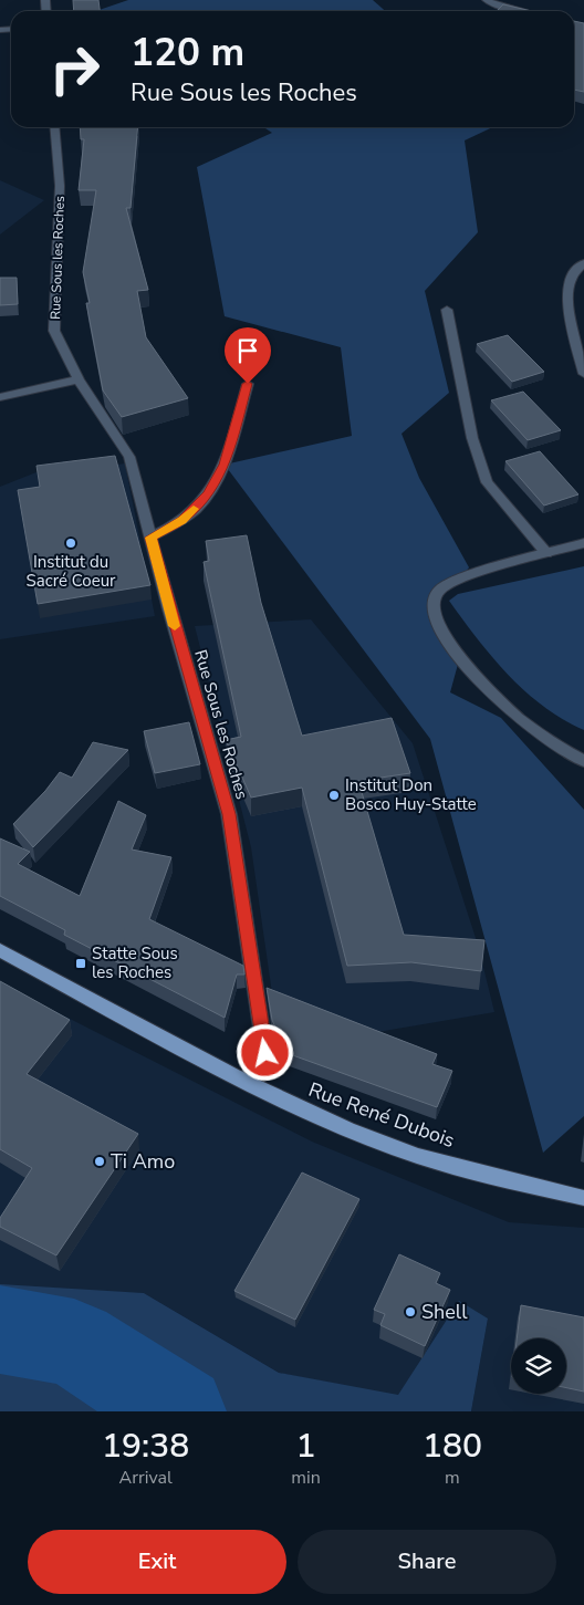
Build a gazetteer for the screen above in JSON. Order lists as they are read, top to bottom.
{
  "streets": {
    "main road": ["Rue René Dubois"],
    "street": ["Rue Sous les Roches"]
  },
  "crossings": [
    ["Rue Sous les Roches", "Rue René Dubois"]
  ],
  "places": {
    "other": [
      "Institut du Sacré Coeur",
      "Institut Don Bosco Huy-Statte",
      "Ti Amo",
      "Shell"
    ],
    "transit": ["Statte Sous les Roches"]
  },
  "page": {
    "turn": ["120 m", "Rue Sous les Roches"],
    "eta": [
      "19:38",
      "Arrival",
      "1",
      "min",
      "180",
      "m"
    ],
    "buttons": ["Exit", "Share"]
  }
}
